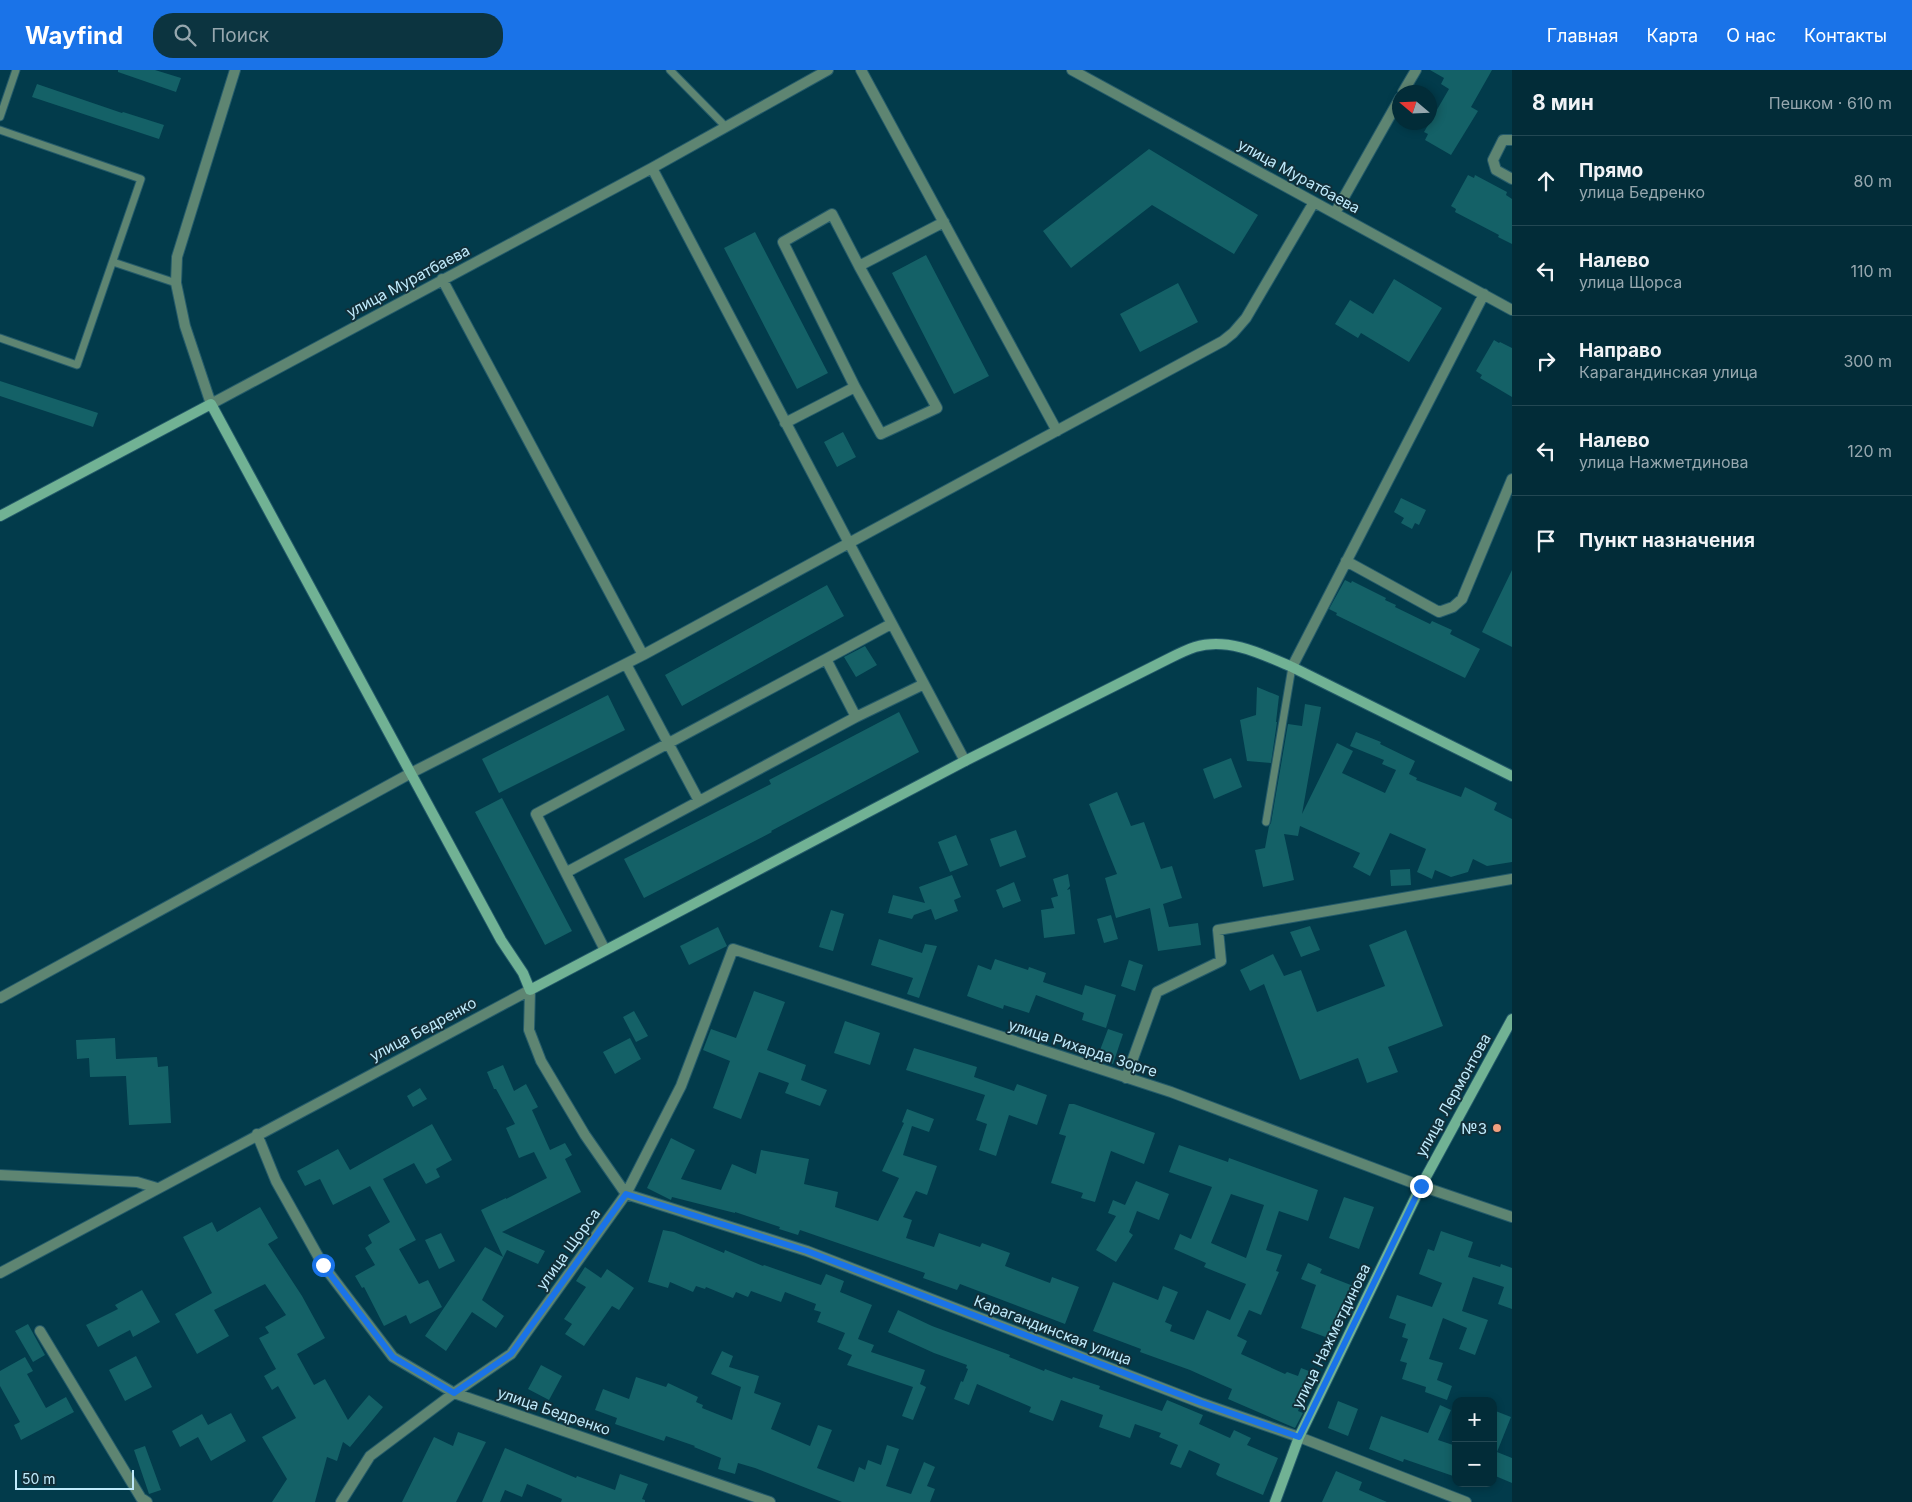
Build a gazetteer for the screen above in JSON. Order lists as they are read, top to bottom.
{
  "streets": {
    "street": [
      "улица Муратбаева",
      "улица Бедренко",
      "улица Рихарда Зорге",
      "улица Лермонтова",
      "улица Щорса",
      "Карагандинская улица",
      "улица Нажметдинова"
    ]
  },
  "crossings": [
    ["улица Бедренко", "улица Щорса"],
    ["улица Рихарда Зорге", "улица Лермонтова"],
    ["улица Рихарда Зорге", "улица Щорса"],
    ["улица Рихарда Зорге", "улица Нажметдинова"],
    ["улица Лермонтова", "улица Нажметдинова"],
    ["улица Щорса", "Карагандинская улица"],
    ["Карагандинская улица", "улица Нажметдинова"]
  ],
  "places": ["№3"],
  "scale_bar": "50 m",
  "north": "left",
  "page": {
    "header": "Wayfind",
    "search": "Поиск",
    "nav": [
      "Главная",
      "Карта",
      "О нас",
      "Контакты"
    ],
    "heading": ["8 мин", "Пешком · 610 m"],
    "list": [
      ["Прямо", "улица Бедренко", "80 m"],
      ["Налево", "улица Щорса", "110 m"],
      ["Направо", "Карагандинская улица", "300 m"],
      ["Налево", "улица Нажметдинова", "120 m"],
      "Пункт назначения"
    ],
    "map_buttons": ["+", "−"],
    "scale": "50 m"
  }
}
